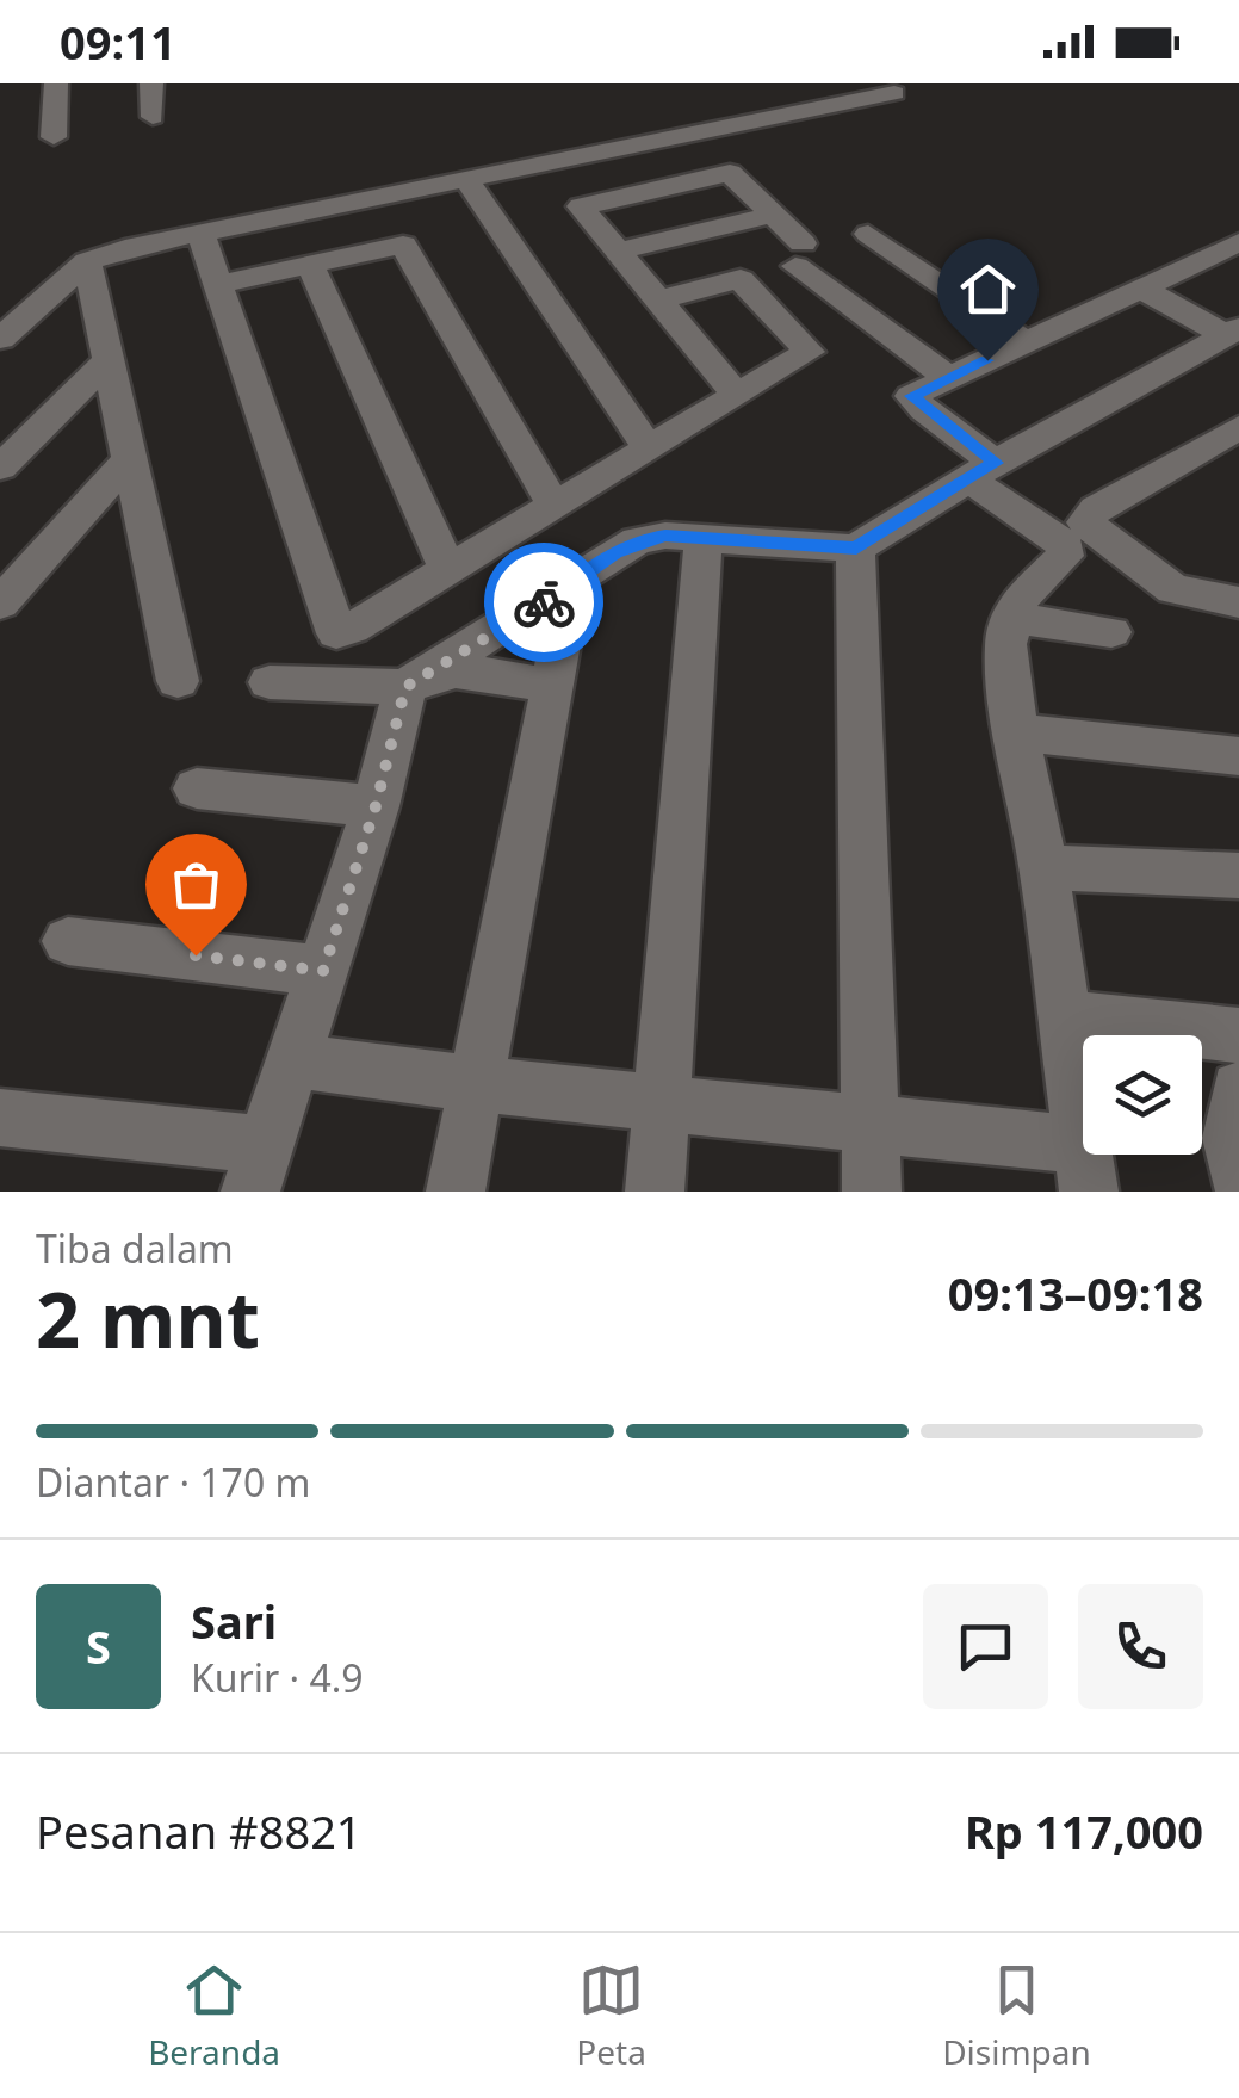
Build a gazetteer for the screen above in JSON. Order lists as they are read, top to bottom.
{
  "page": {
    "status": "09:11",
    "heading": ["2 mnt", "Tiba dalam", "09:13–09:18"],
    "panel": [
      "Sari",
      "Kurir · 4.9",
      "Pesanan #8821",
      "Rp 117,000"
    ],
    "bar": "Diantar · 170 m",
    "round": "S",
    "tabs": ["Beranda", "Peta", "Disimpan"]
  }
}
